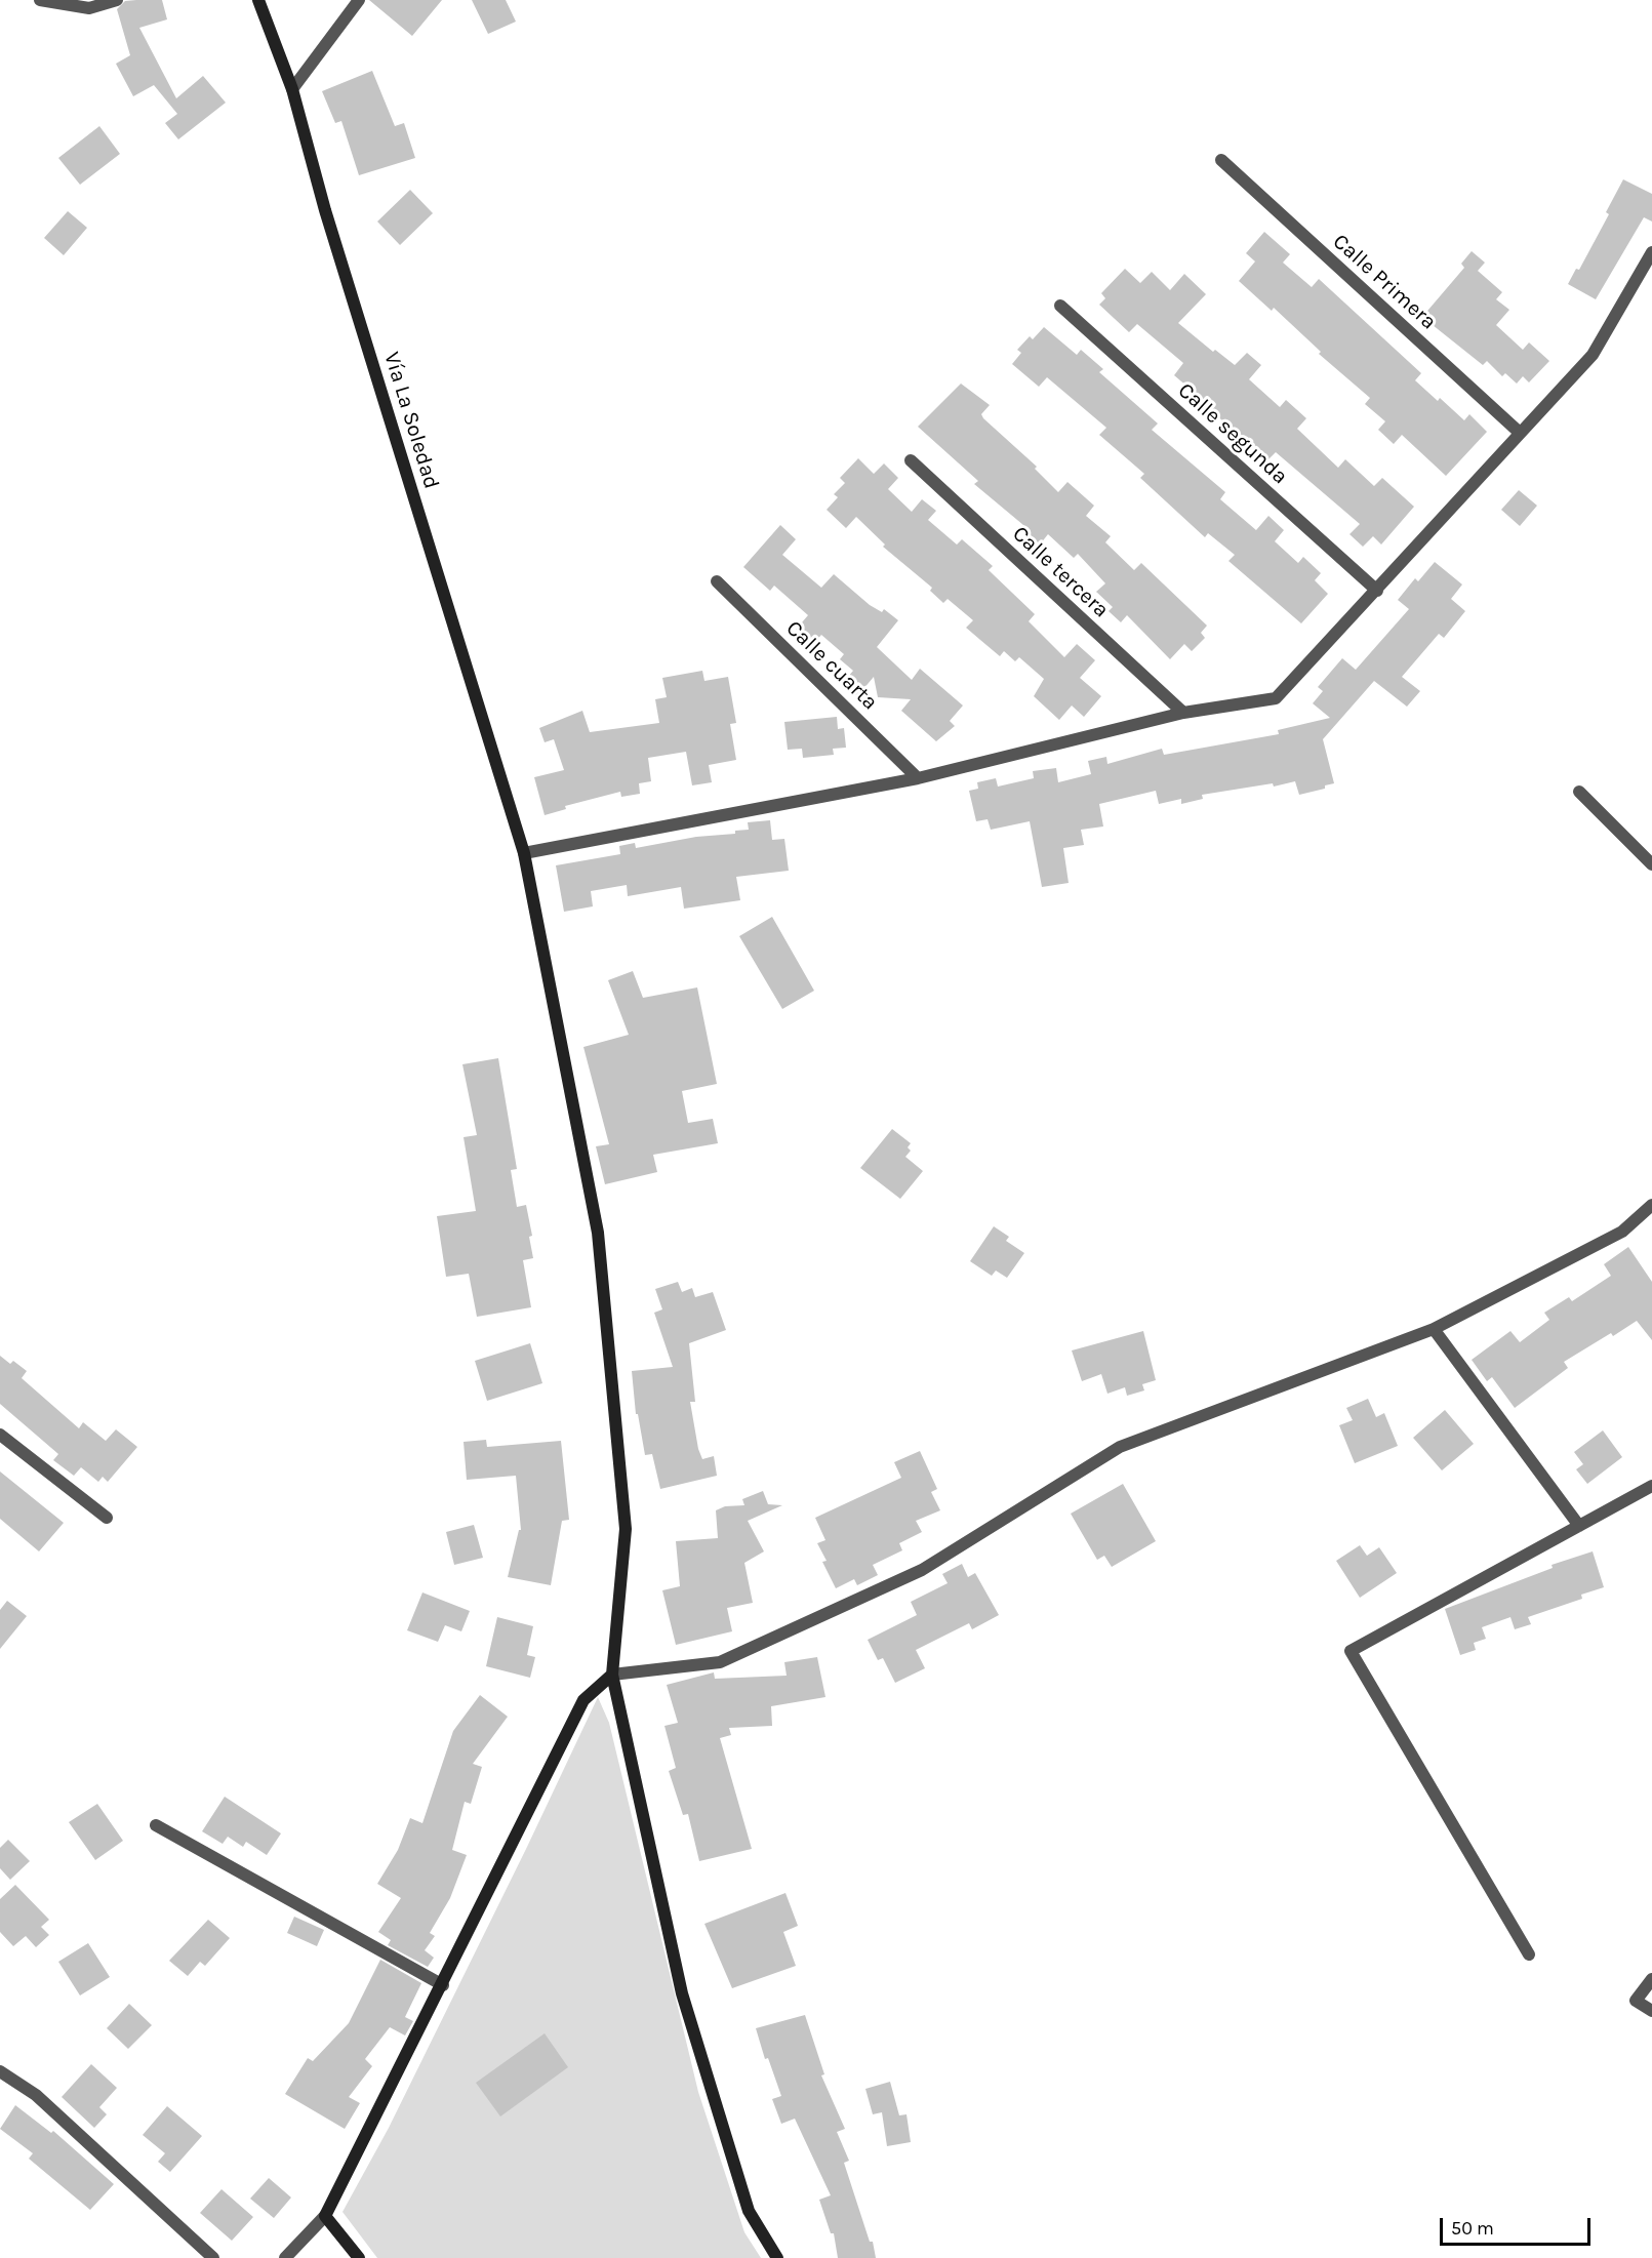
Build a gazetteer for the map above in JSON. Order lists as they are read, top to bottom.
{
  "streets": {
    "street": [
      "Calle Primera",
      "Vía La Soledad",
      "Calle segunda",
      "Calle tercera",
      "Calle cuarta"
    ]
  },
  "scale_bar": "50 m"
}
